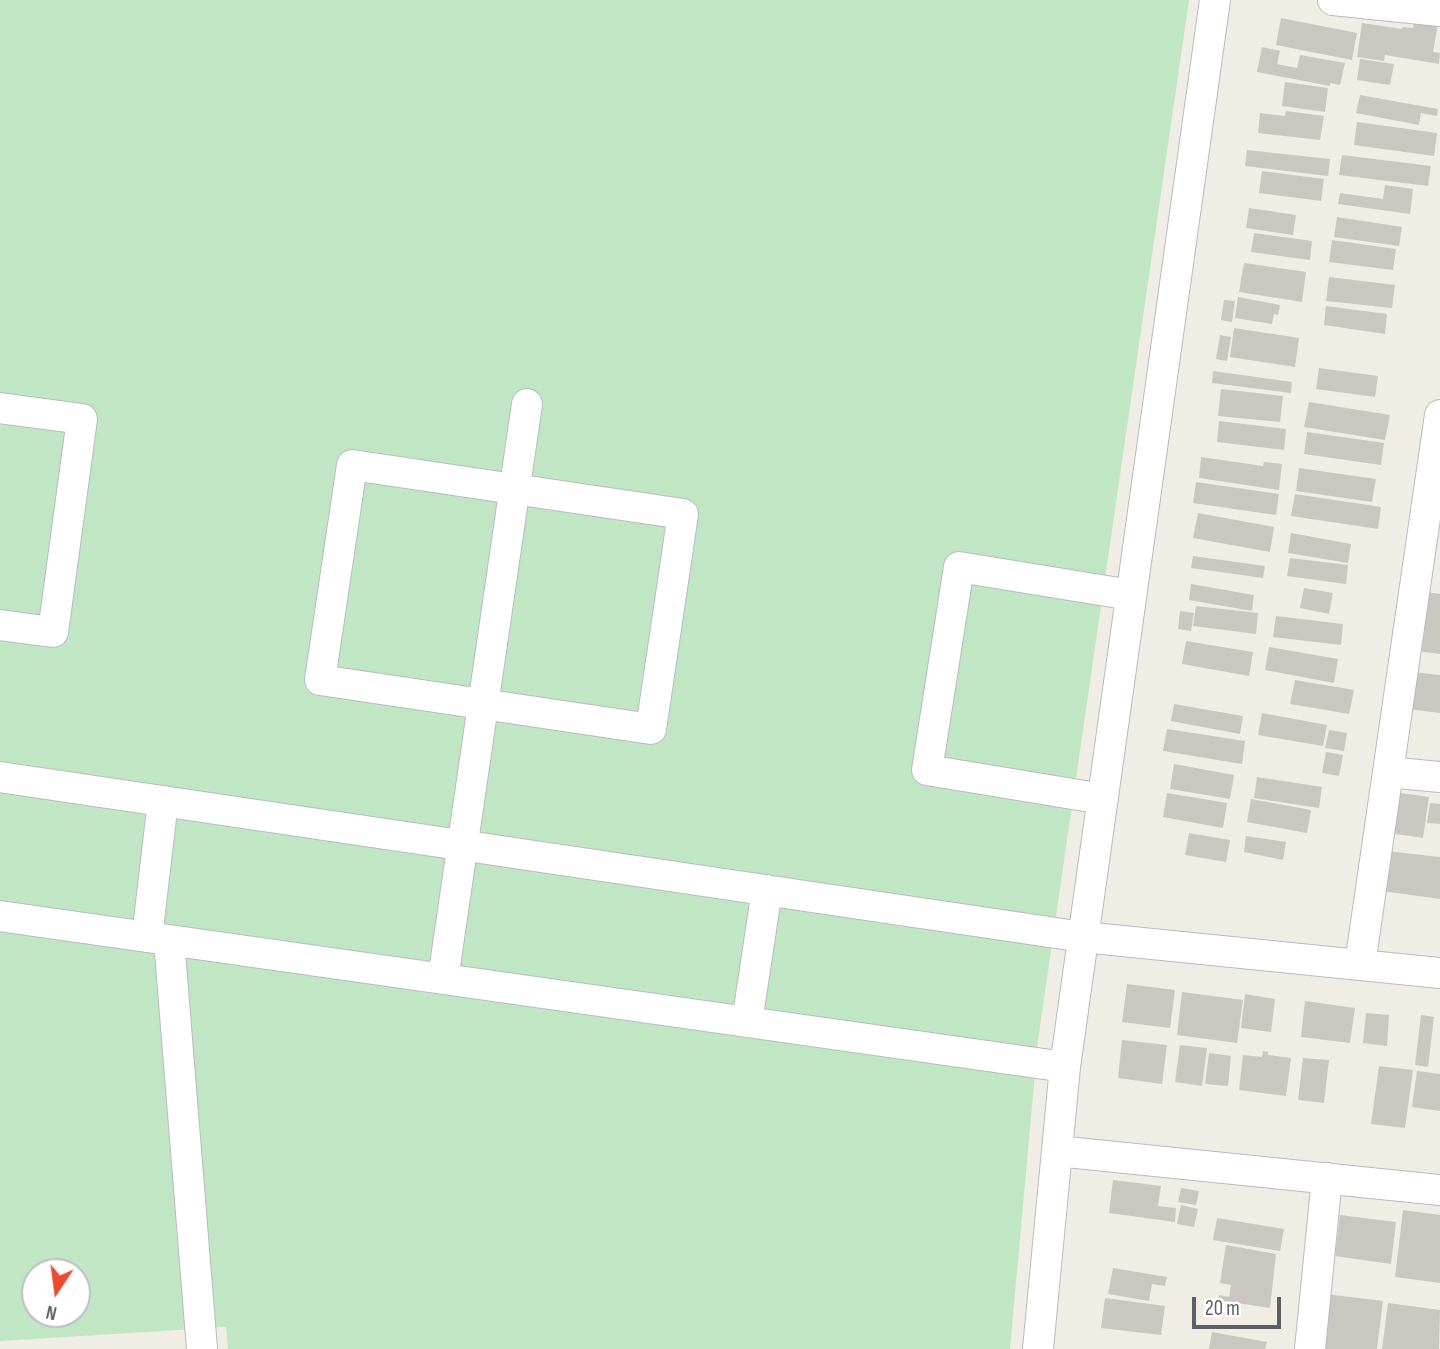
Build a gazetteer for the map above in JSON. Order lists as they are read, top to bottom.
{
  "scale_bar": "20 m",
  "north": "bottom"
}
